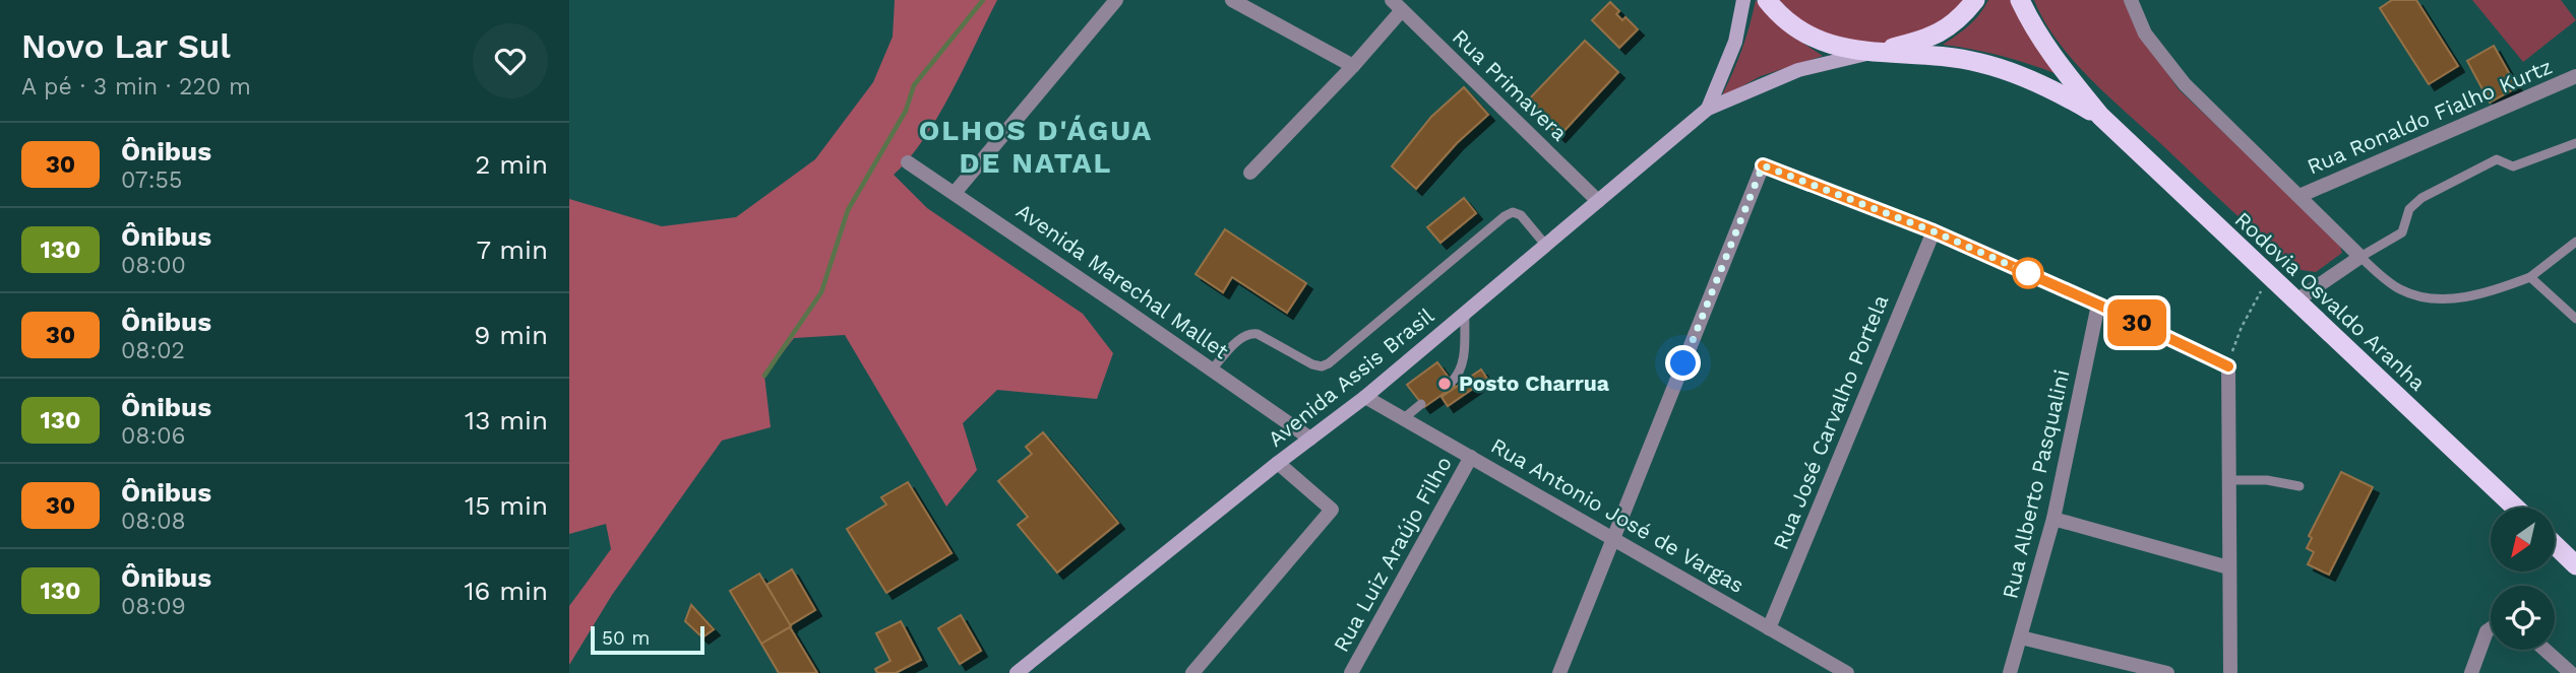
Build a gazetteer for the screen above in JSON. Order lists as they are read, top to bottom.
{
  "streets": {
    "highway": ["Rodovia Osvaldo Aranha"],
    "main road": ["Avenida Assis Brasil"],
    "street": [
      "Rua Primavera",
      "Rua Ronaldo Fialho Kurtz",
      "Avenida Marechal Mallet",
      "Rua José Carvalho Portela",
      "Rua Alberto Pasqualini",
      "Rua Antonio José de Vargas",
      "Rua Luiz Araújo Filho"
    ]
  },
  "crossings": [
    ["Rua Primavera", "Avenida Assis Brasil"],
    ["Avenida Marechal Mallet", "Avenida Assis Brasil"],
    ["Avenida Assis Brasil", "Rua Antonio José de Vargas"],
    ["Rua José Carvalho Portela", "Rua Antonio José de Vargas"],
    ["Rua Antonio José de Vargas", "Rua Luiz Araújo Filho"]
  ],
  "districts": ["OLHOS D'ÁGUA DE NATAL"],
  "places": ["Posto Charrua"],
  "lines": ["bus line 30"],
  "scale_bar": "50 m",
  "north": "bottom left",
  "page": {
    "heading": ["Novo Lar Sul", "A pé · 3 min · 220 m"],
    "on_map": "30",
    "list": [
      {
        "mark": "30",
        "name": "Ônibus",
        "note": "07:55",
        "value": "2 min"
      },
      {
        "mark": "130",
        "name": "Ônibus",
        "note": "08:00",
        "value": "7 min"
      },
      {
        "mark": "30",
        "name": "Ônibus",
        "note": "08:02",
        "value": "9 min"
      },
      {
        "mark": "130",
        "name": "Ônibus",
        "note": "08:06",
        "value": "13 min"
      },
      {
        "mark": "30",
        "name": "Ônibus",
        "note": "08:08",
        "value": "15 min"
      },
      {
        "mark": "130",
        "name": "Ônibus",
        "note": "08:09",
        "value": "16 min"
      }
    ],
    "scale": "50 m"
  }
}
